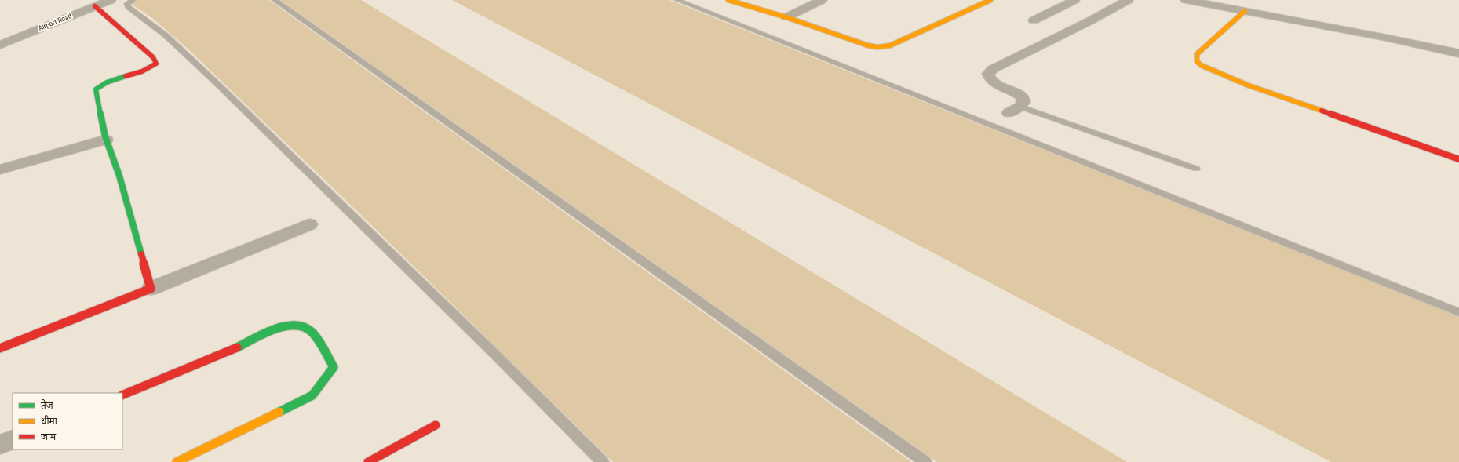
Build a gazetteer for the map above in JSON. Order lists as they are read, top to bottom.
{
  "streets": {
    "street": ["Airport Road"]
  },
  "legend": ["तेज़", "धीमा", "जाम"]
}
